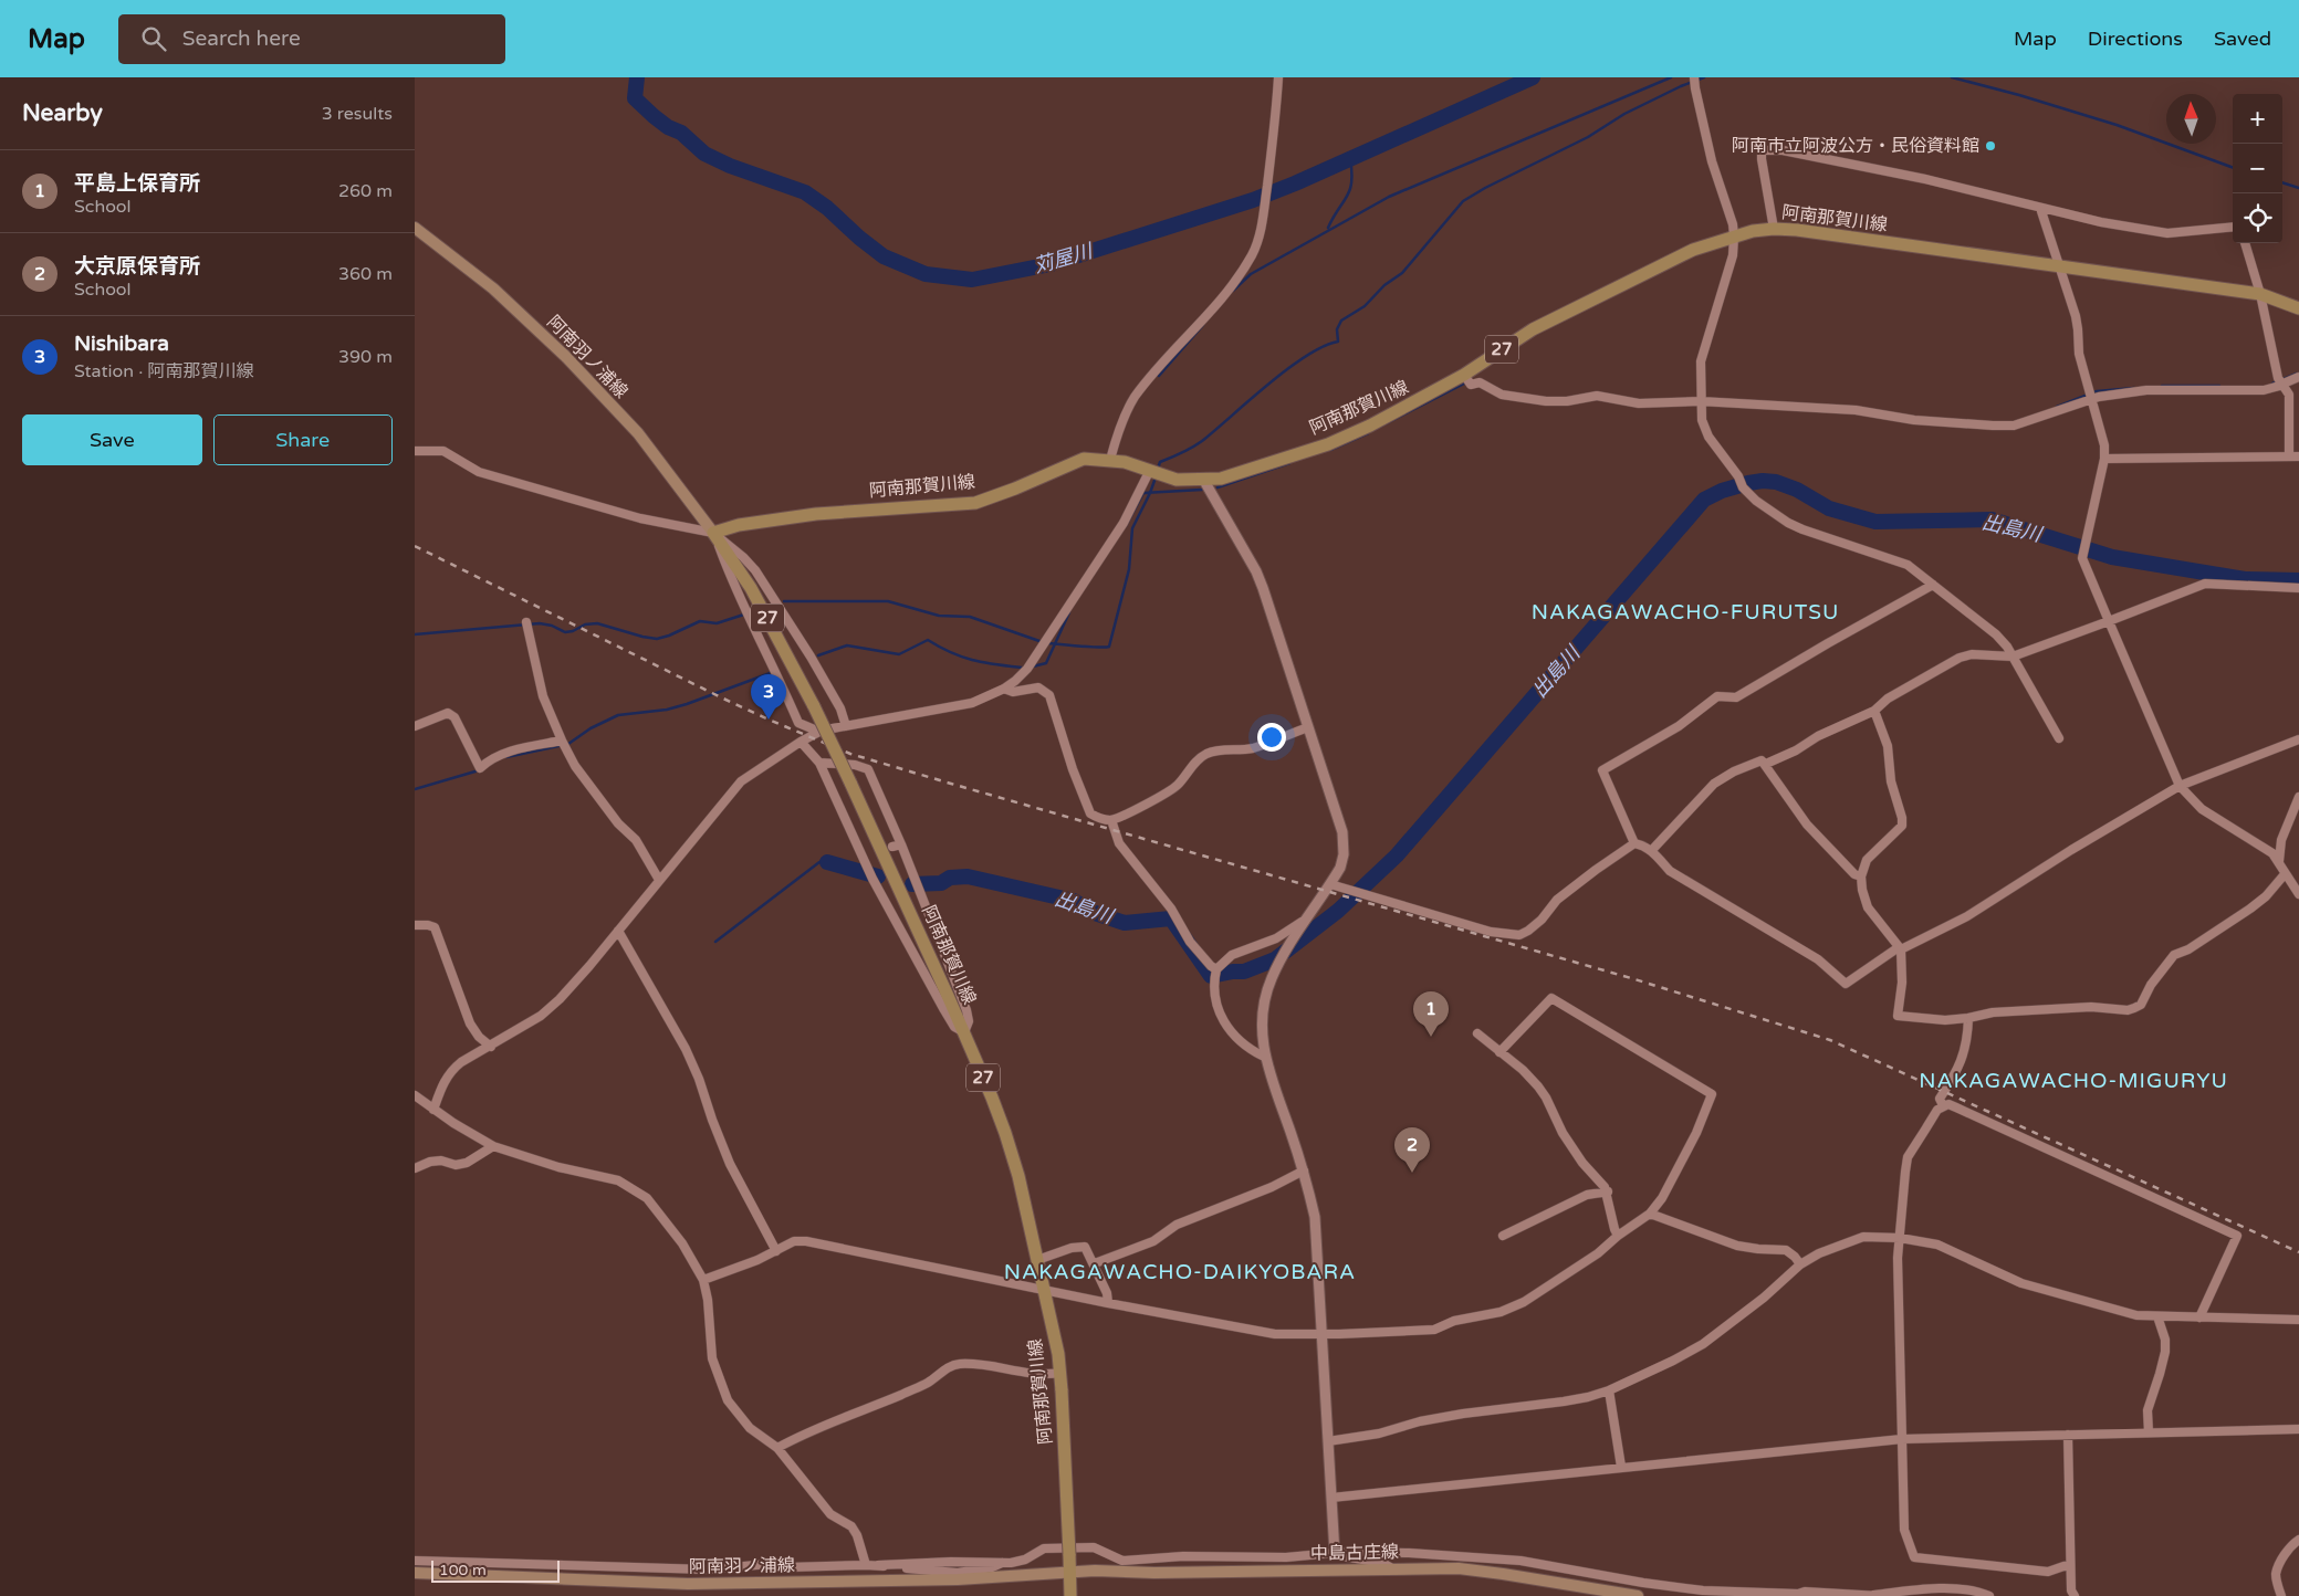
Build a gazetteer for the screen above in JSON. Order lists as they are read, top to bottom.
{
  "streets": {
    "main road": [
      "阿南那賀川線",
      "27",
      "阿南羽ノ浦線",
      "中島古庄線"
    ]
  },
  "crossings": [
    ["阿南那賀川線", "阿南羽ノ浦線"],
    ["阿南那賀川線", "中島古庄線"],
    ["阿南羽ノ浦線", "中島古庄線"]
  ],
  "districts": ["NAKAGAWACHO-FURUTSU", "NAKAGAWACHO-MIGURYU", "NAKAGAWACHO-DAIKYOBARA"],
  "water": ["苅屋川", "出島川"],
  "places": ["阿南市立阿波公方・民俗資料館"],
  "scale_bar": "100 m",
  "north": "top",
  "page": {
    "header": "Map",
    "search": "Search here",
    "nav": ["Map", "Directions", "Saved"],
    "heading": ["Nearby", "3 results"],
    "map_buttons": ["+", "−"],
    "list": [
      {
        "mark": "1",
        "name": "平島上保育所",
        "note": "School",
        "value": "260 m"
      },
      {
        "mark": "2",
        "name": "大京原保育所",
        "note": "School",
        "value": "360 m"
      },
      {
        "mark": "3",
        "name": "Nishibara",
        "note": "Station · 阿南那賀川線",
        "value": "390 m"
      }
    ],
    "buttons": ["Save", "Share"],
    "pins": ["3", "1", "2"],
    "scale": "100 m"
  }
}
